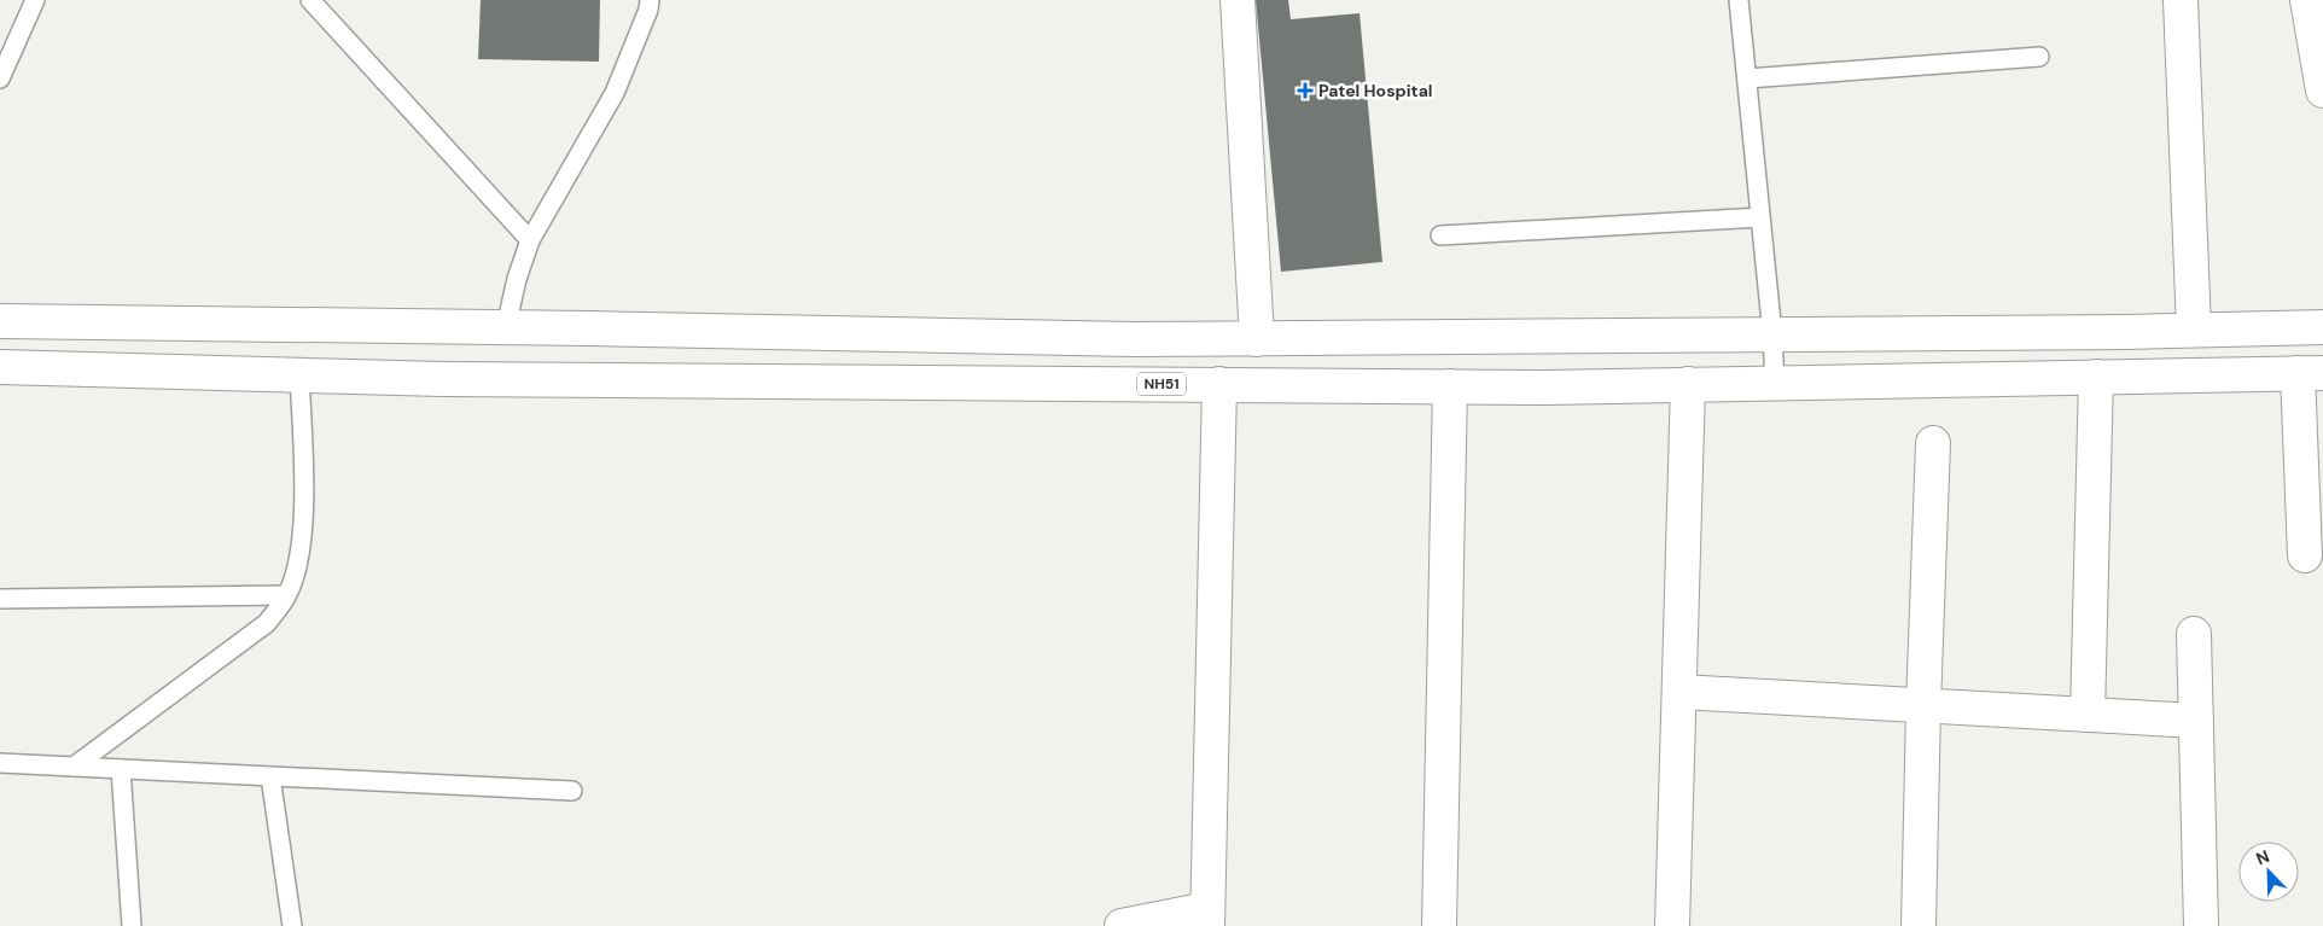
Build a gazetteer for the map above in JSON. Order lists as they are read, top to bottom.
{
  "streets": {
    "main road": ["NH51"]
  },
  "places": {
    "health": ["Patel Hospital"]
  },
  "north": "top left"
}
